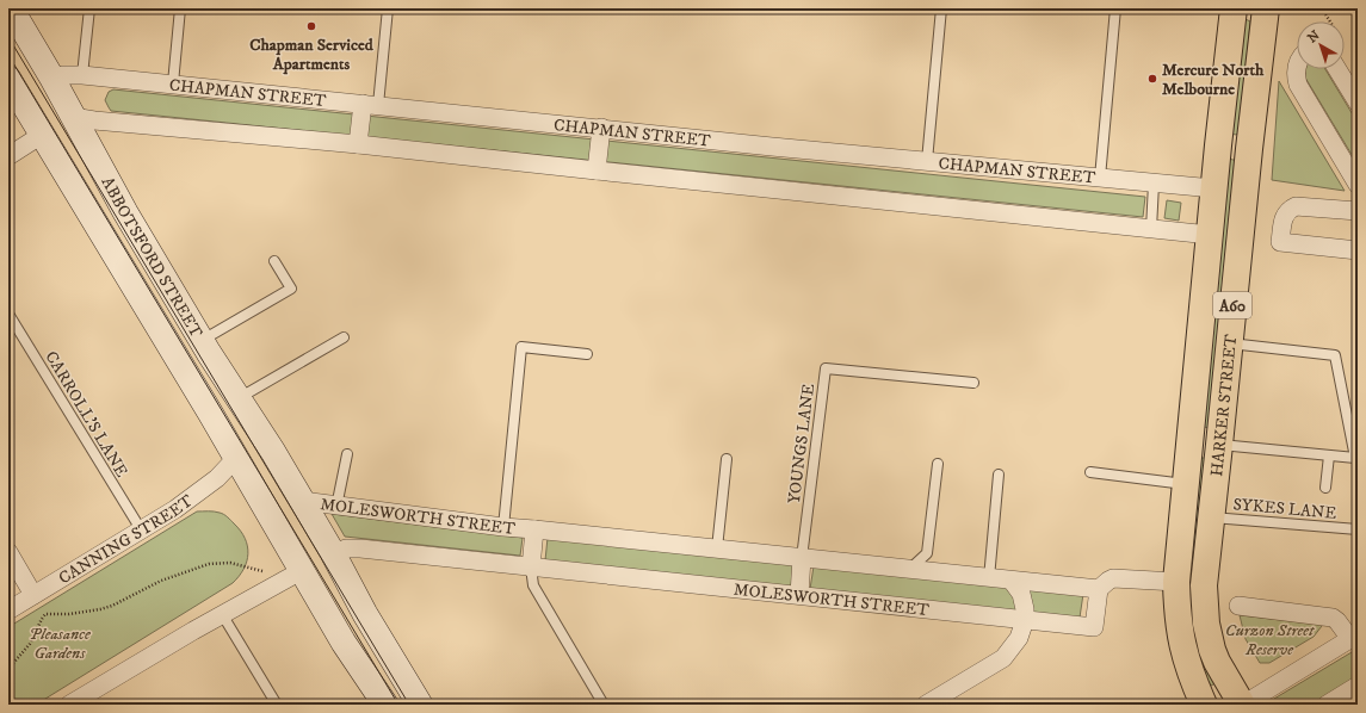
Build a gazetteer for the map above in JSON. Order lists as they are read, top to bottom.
{
  "streets": {
    "highway": ["A60", "HARKER STREET"],
    "street": [
      "CHAPMAN STREET",
      "ABBOTSFORD STREET",
      "MOLESWORTH STREET",
      "CANNING STREET"
    ],
    "lane": ["CARROLL'S LANE", "YOUNGS LANE", "SYKES LANE"]
  },
  "crossings": [
    ["CHAPMAN STREET", "ABBOTSFORD STREET"],
    ["CHAPMAN STREET", "HARKER STREET"],
    ["ABBOTSFORD STREET", "MOLESWORTH STREET"],
    ["ABBOTSFORD STREET", "CANNING STREET"],
    ["A60", "HARKER STREET"],
    ["HARKER STREET", "SYKES LANE"],
    ["CARROLL'S LANE", "CANNING STREET"],
    ["YOUNGS LANE", "MOLESWORTH STREET"]
  ],
  "parks": ["Curzon Street Reserve", "Pleasance Gardens"],
  "places": ["Chapman Serviced Apartments", "Mercure North Melbourne"],
  "north": "top left"
}
